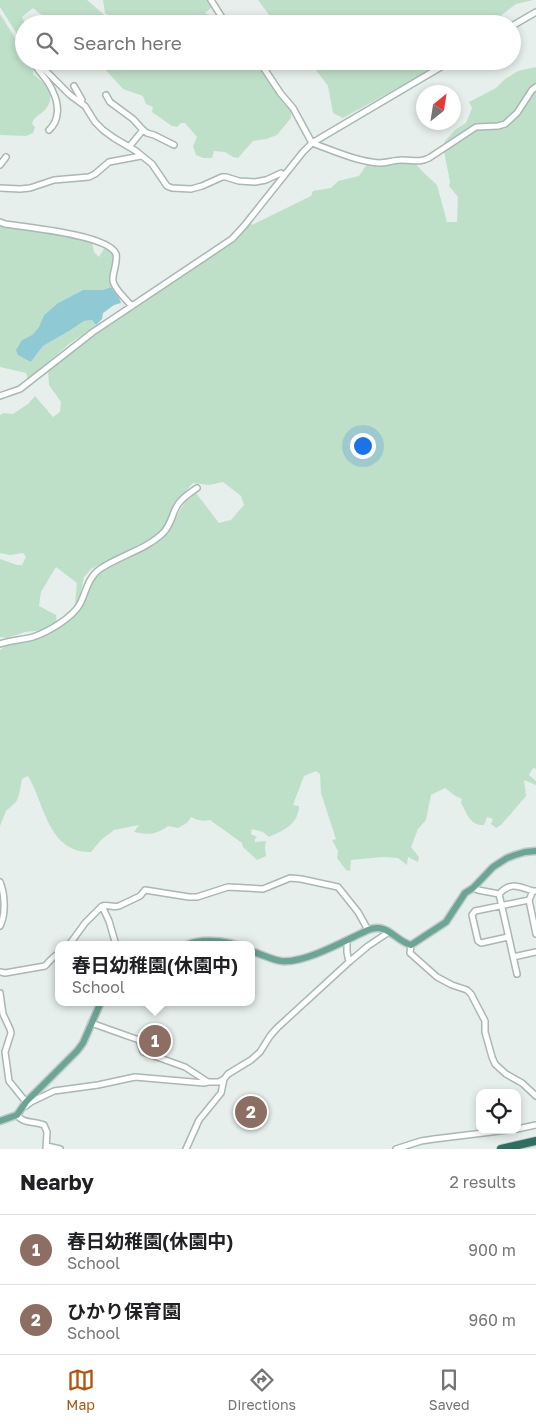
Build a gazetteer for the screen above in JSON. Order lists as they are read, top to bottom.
{
  "north": "top right",
  "page": {
    "search": "Search here",
    "popup": ["春日幼稚園(休園中)", "School"],
    "pins": ["1", "2"],
    "heading": ["Nearby", "2 results"],
    "list": [
      {
        "mark": "1",
        "name": "春日幼稚園(休園中)",
        "note": "School",
        "value": "900 m"
      },
      {
        "mark": "2",
        "name": "ひかり保育園",
        "note": "School",
        "value": "960 m"
      }
    ],
    "nav": ["Map", "Directions", "Saved"]
  }
}
